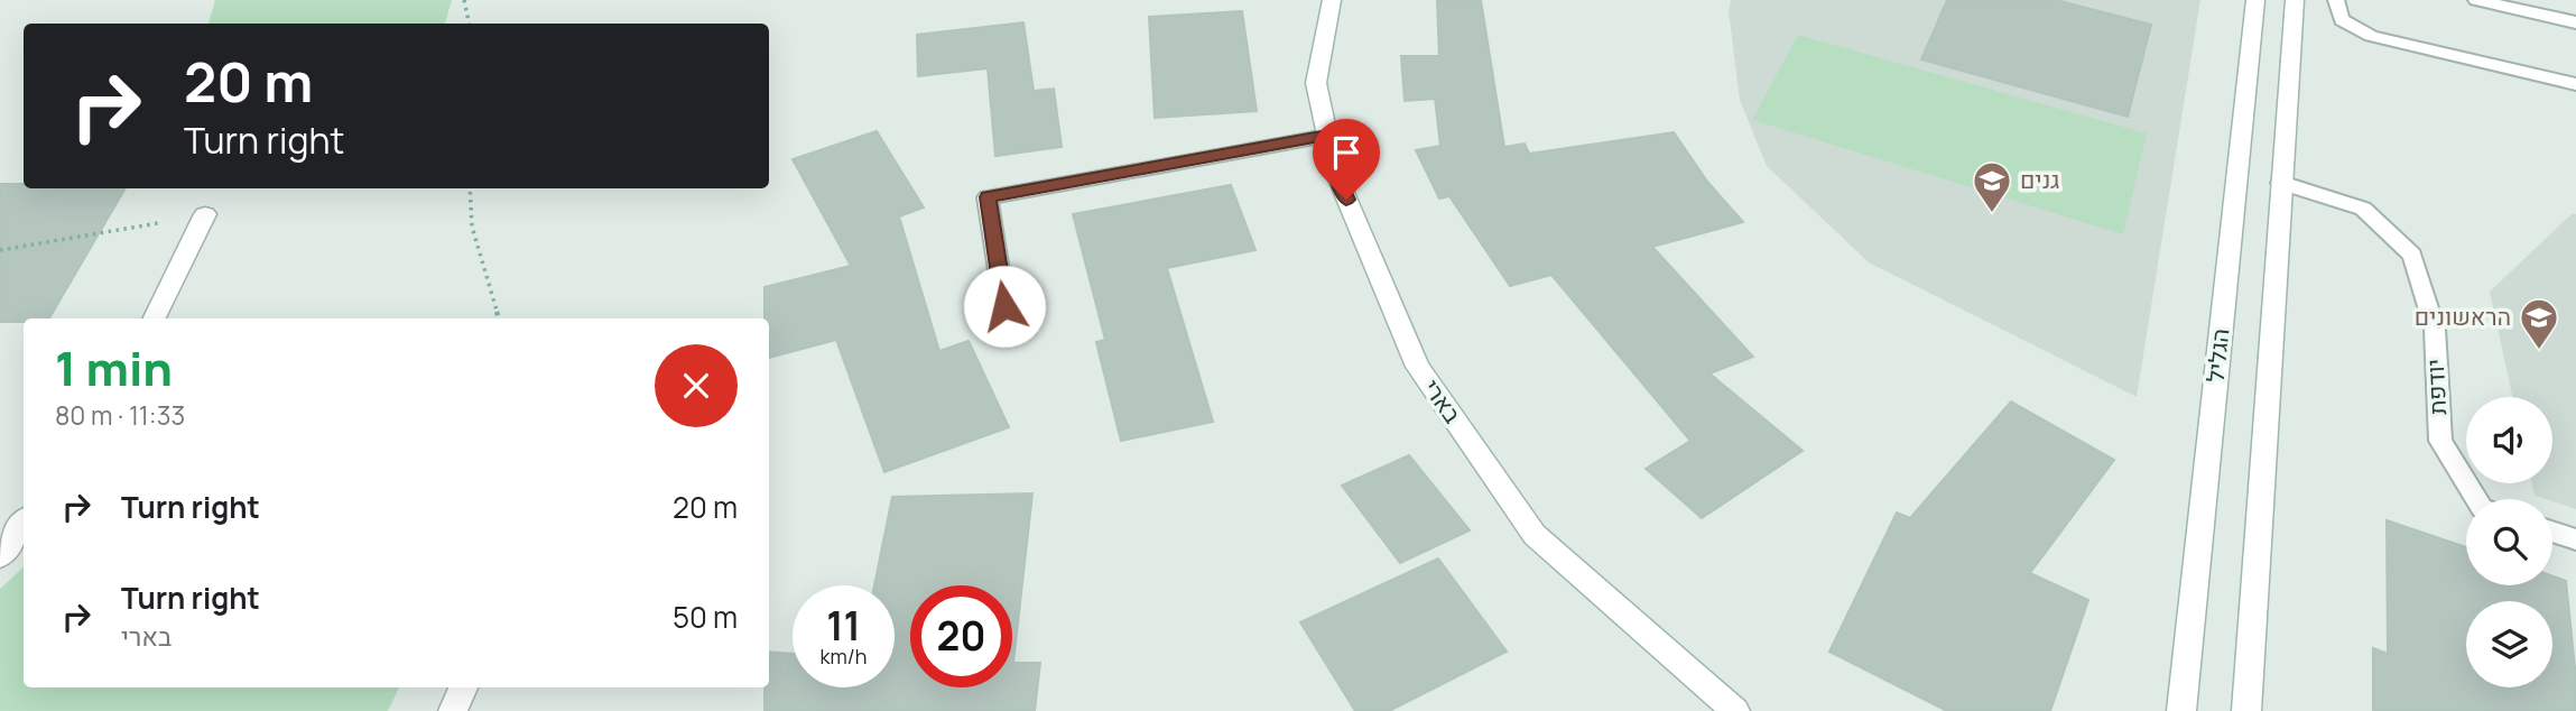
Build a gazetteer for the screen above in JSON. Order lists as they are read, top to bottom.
{
  "streets": {
    "street": ["הגליל", "בארי"],
    "lane": ["יודפת"]
  },
  "places": {
    "school or university": ["גנים", "הראשונים"]
  },
  "page": {
    "turn": ["20 m", "Turn right"],
    "heading": ["1 min", "80 m · 11:33"],
    "list": [
      {
        "name": "Turn right",
        "value": "20 m"
      },
      {
        "name": "Turn right",
        "note": "בארי",
        "value": "50 m"
      }
    ],
    "speed": "11 km/h",
    "limit": "20"
  }
}
